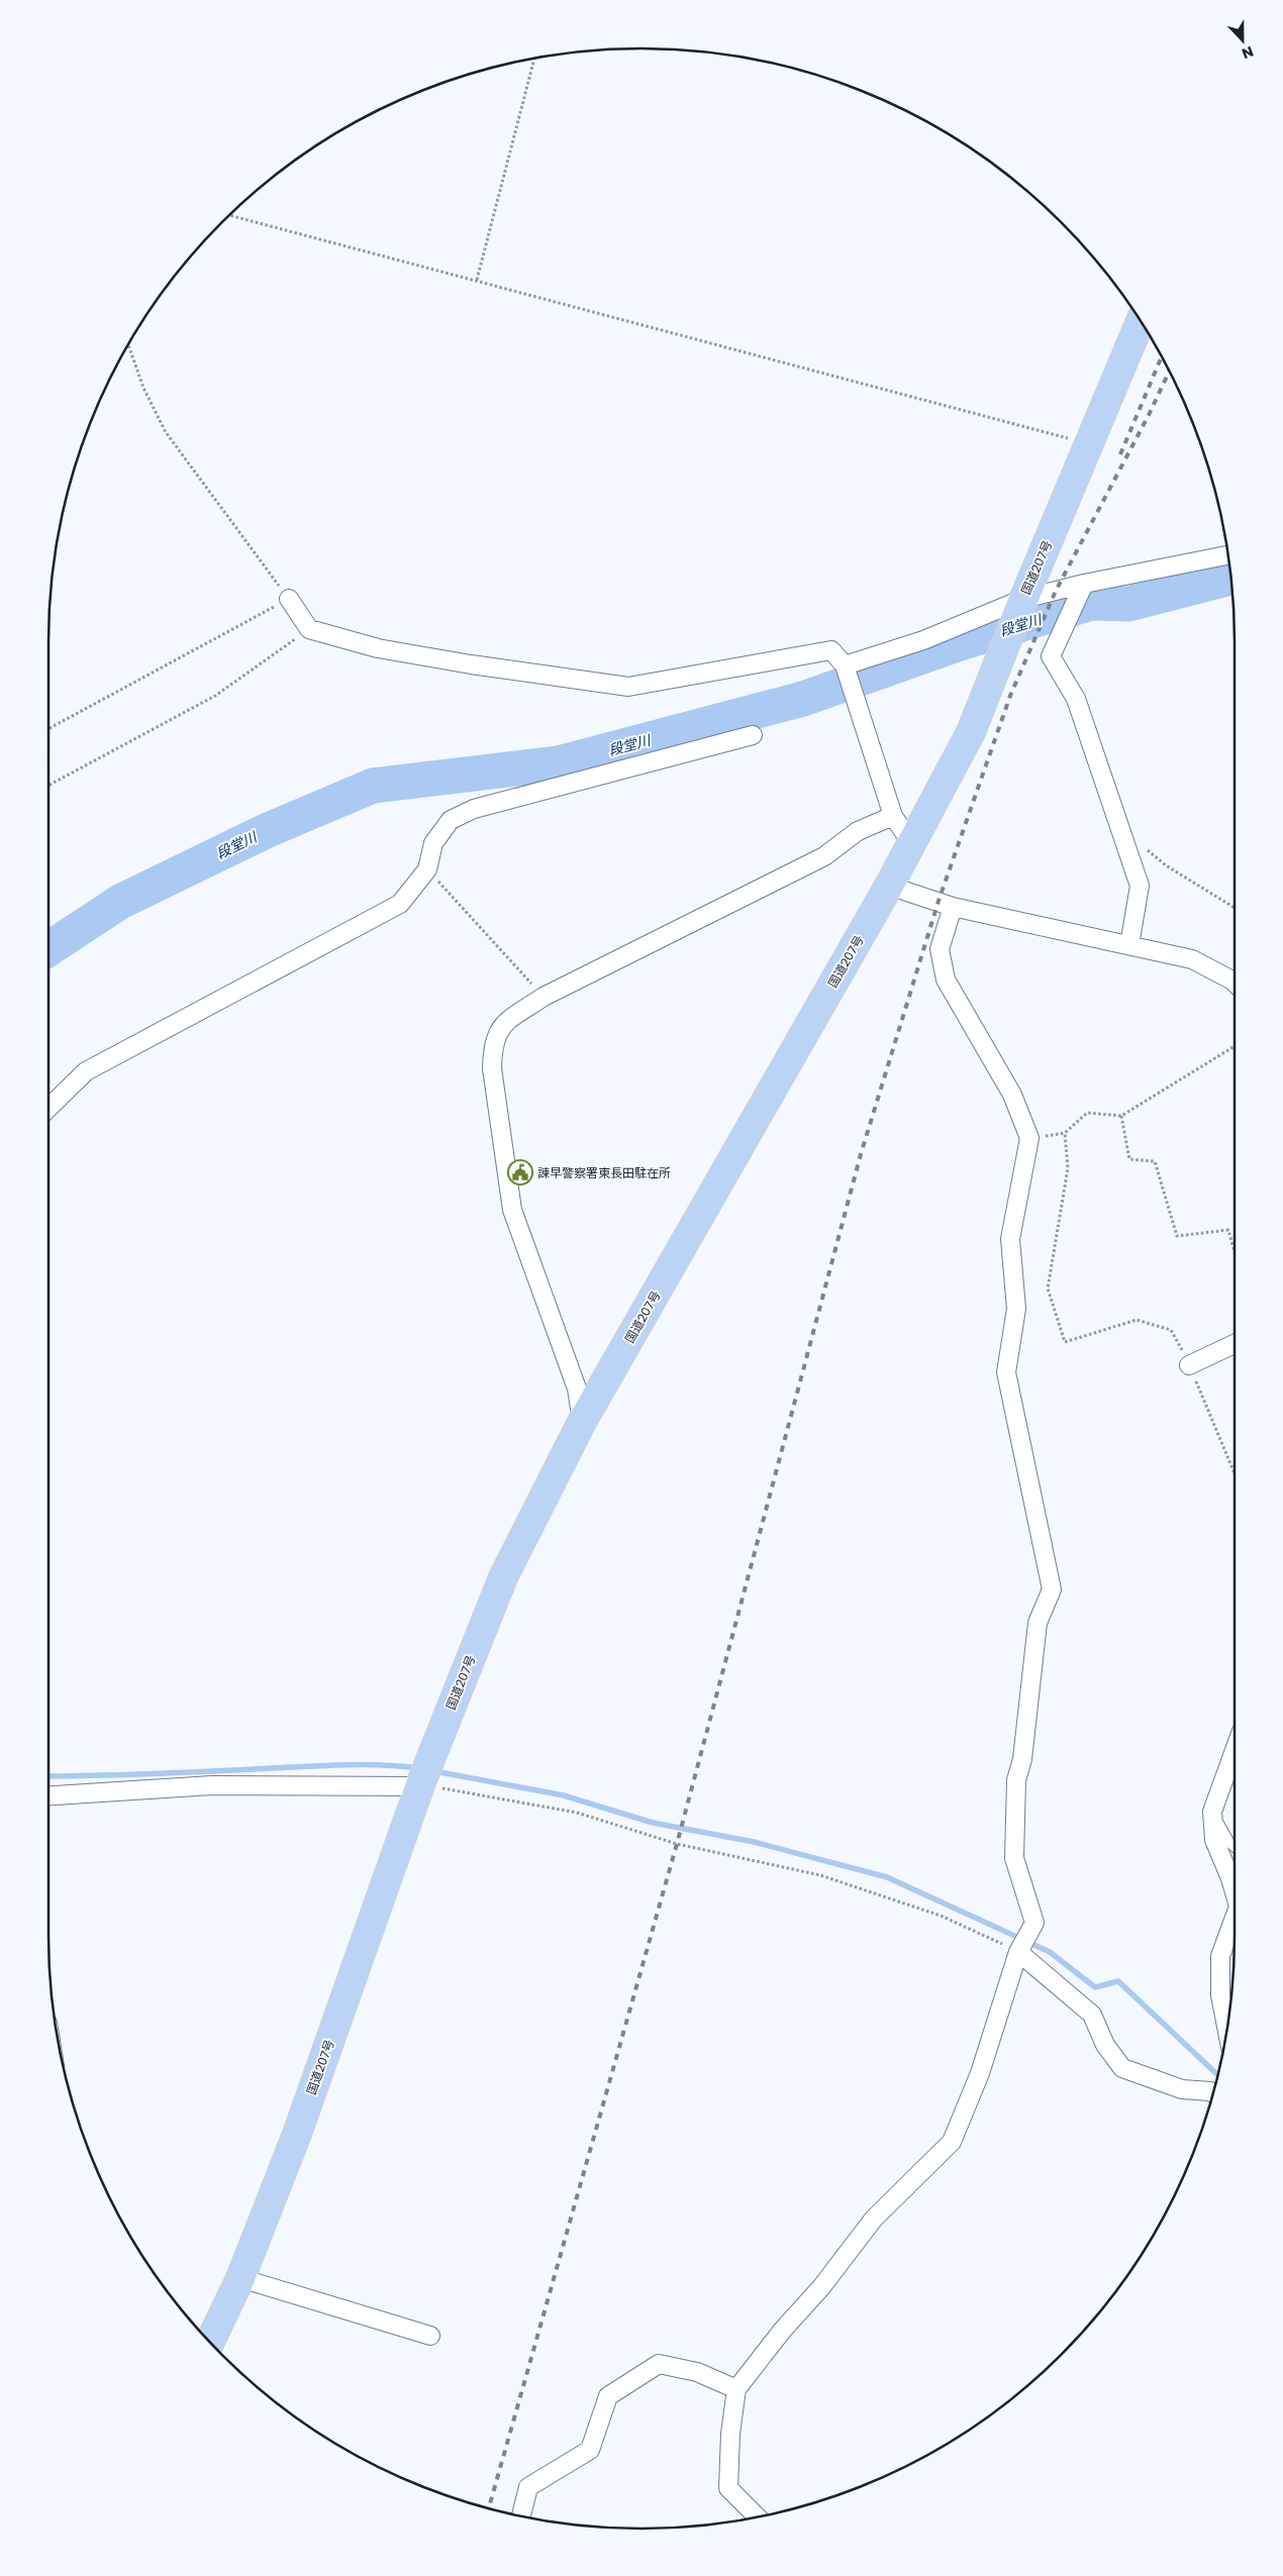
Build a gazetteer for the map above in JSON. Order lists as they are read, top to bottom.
{
  "streets": {
    "highway": ["国道207号"]
  },
  "water": ["段堂川"],
  "places": {
    "public building": ["諫早警察署東長田駐在所"]
  },
  "north": "bottom"
}
